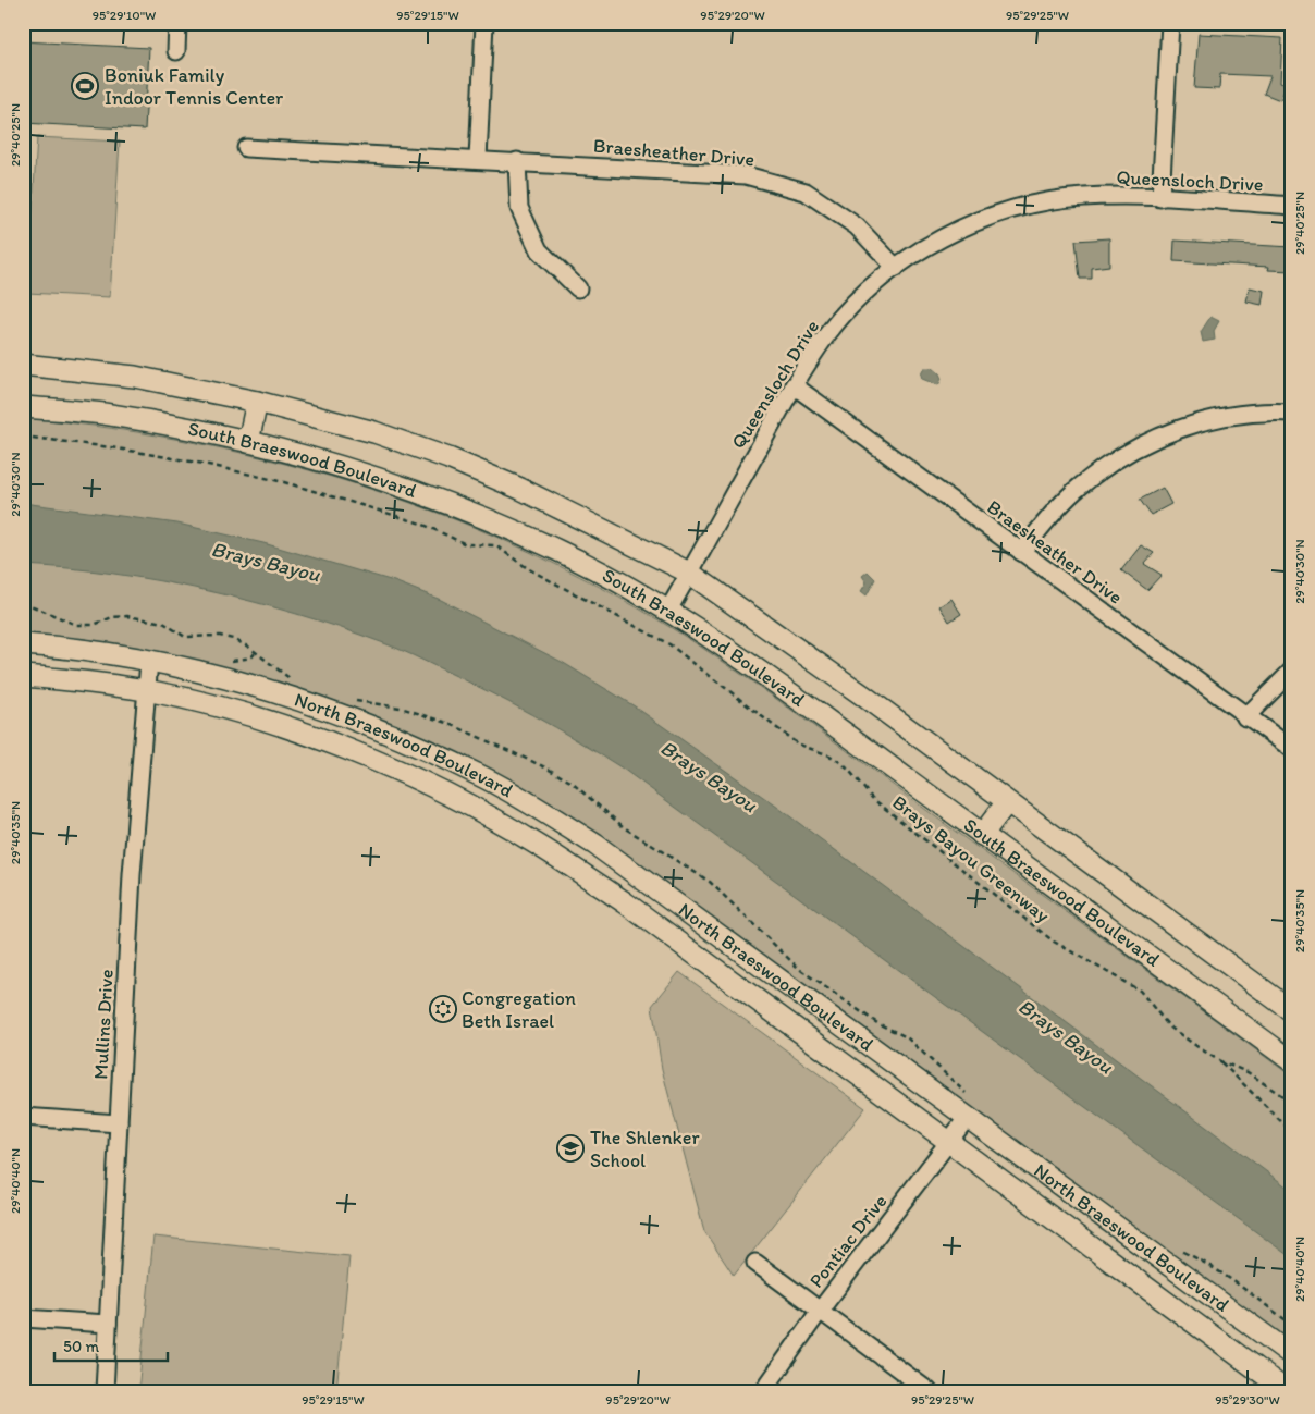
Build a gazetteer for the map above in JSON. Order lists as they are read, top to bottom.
{
  "streets": {
    "main road": ["South Braeswood Boulevard", "North Braeswood Boulevard"],
    "street": [
      "Braesheather Drive",
      "Queensloch Drive",
      "Mullins Drive",
      "Pontiac Drive"
    ],
    "path": ["Brays Bayou Greenway"]
  },
  "crossings": [
    ["Braesheather Drive", "Queensloch Drive"],
    ["Queensloch Drive", "South Braeswood Boulevard"],
    ["North Braeswood Boulevard", "Mullins Drive"],
    ["North Braeswood Boulevard", "Pontiac Drive"]
  ],
  "water": ["Brays Bayou"],
  "places": {
    "sports": ["Boniuk Family Indoor Tennis Center"],
    "synagogue": ["Congregation Beth Israel"],
    "school or university": ["The Shlenker School"]
  },
  "scale_bar": "50 m",
  "coordinates": [
    "95°29'10\"W",
    "95°29'15\"W",
    "95°29'20\"W",
    "95°29'25\"W",
    "29°40'25\"N",
    "29°40'30\"N",
    "29°40'35\"N",
    "29°40'40\"N",
    "95°29'30\"W"
  ]
}
